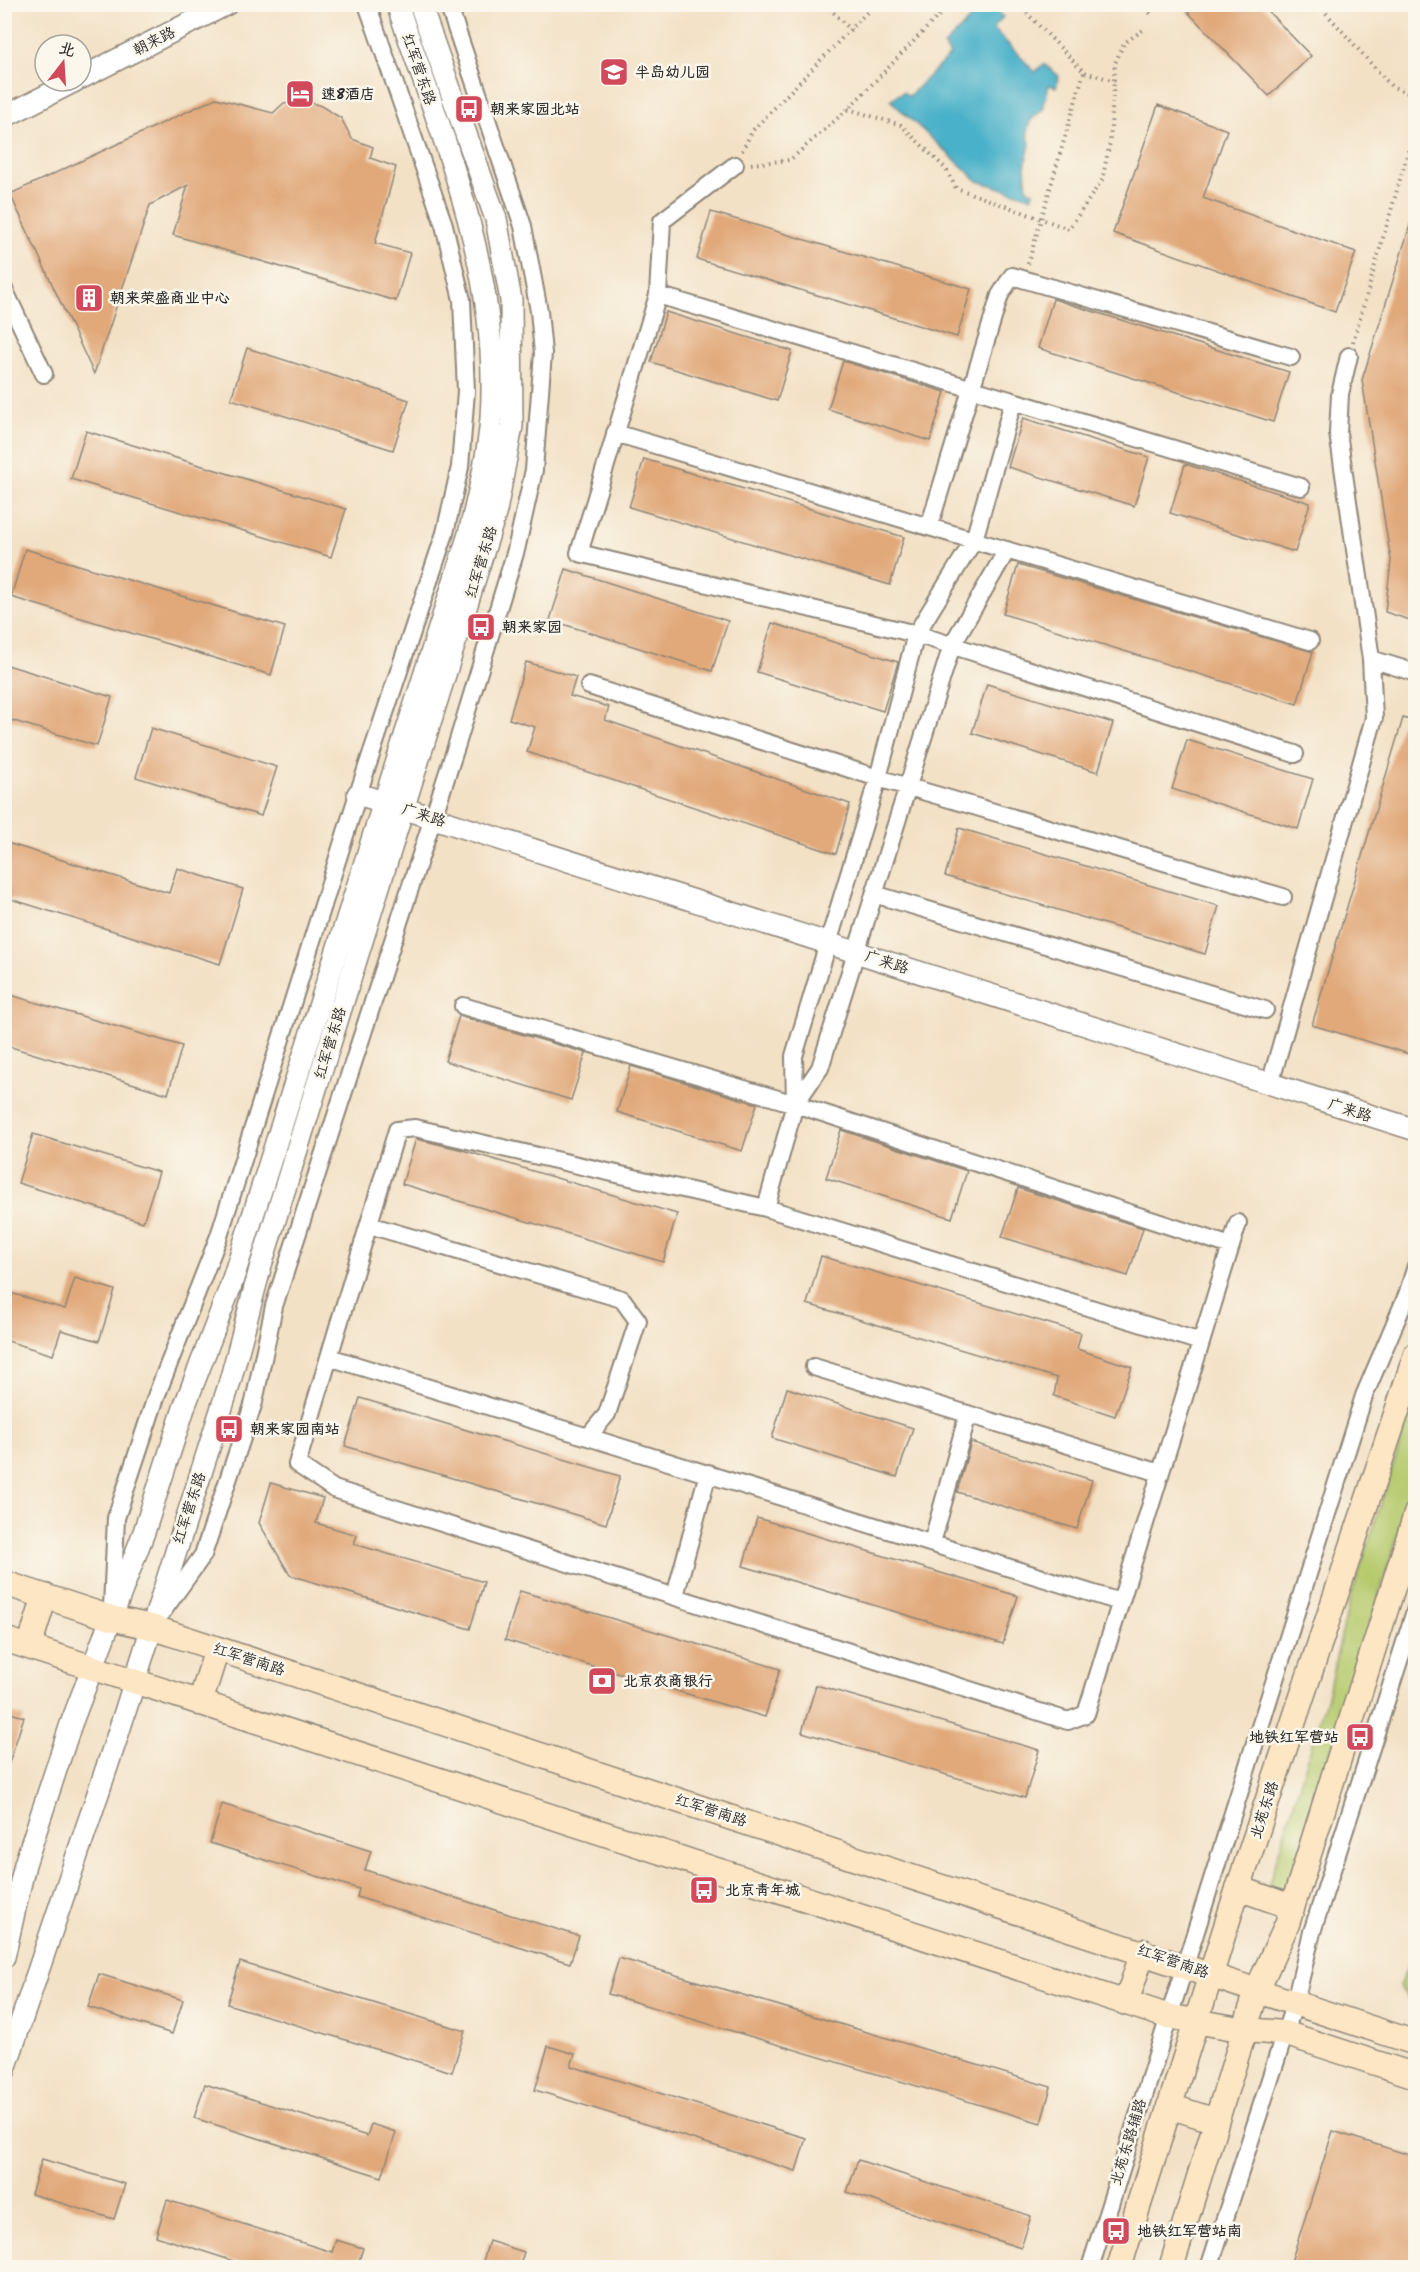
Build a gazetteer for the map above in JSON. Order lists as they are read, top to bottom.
{
  "streets": {
    "main road": ["红军营南路", "北苑东路"],
    "street": [
      "朝来路",
      "红军营东路",
      "广来路",
      "北苑东路辅路"
    ]
  },
  "crossings": [
    ["红军营东路", "广来路"],
    ["红军营东路", "红军营南路"],
    ["红军营南路", "北苑东路"],
    ["红军营南路", "北苑东路辅路"]
  ],
  "places": {
    "school or university": ["半岛幼儿园"],
    "hotel": ["速8酒店"],
    "bus stop": [
      "朝来家园北站",
      "朝来家园",
      "朝来家园南站",
      "地铁红军营站",
      "北京青年城",
      "地铁红军营站南"
    ],
    "building": ["朝来荣盛商业中心"],
    "bank": ["北京农商银行"]
  },
  "north": "top"
}
